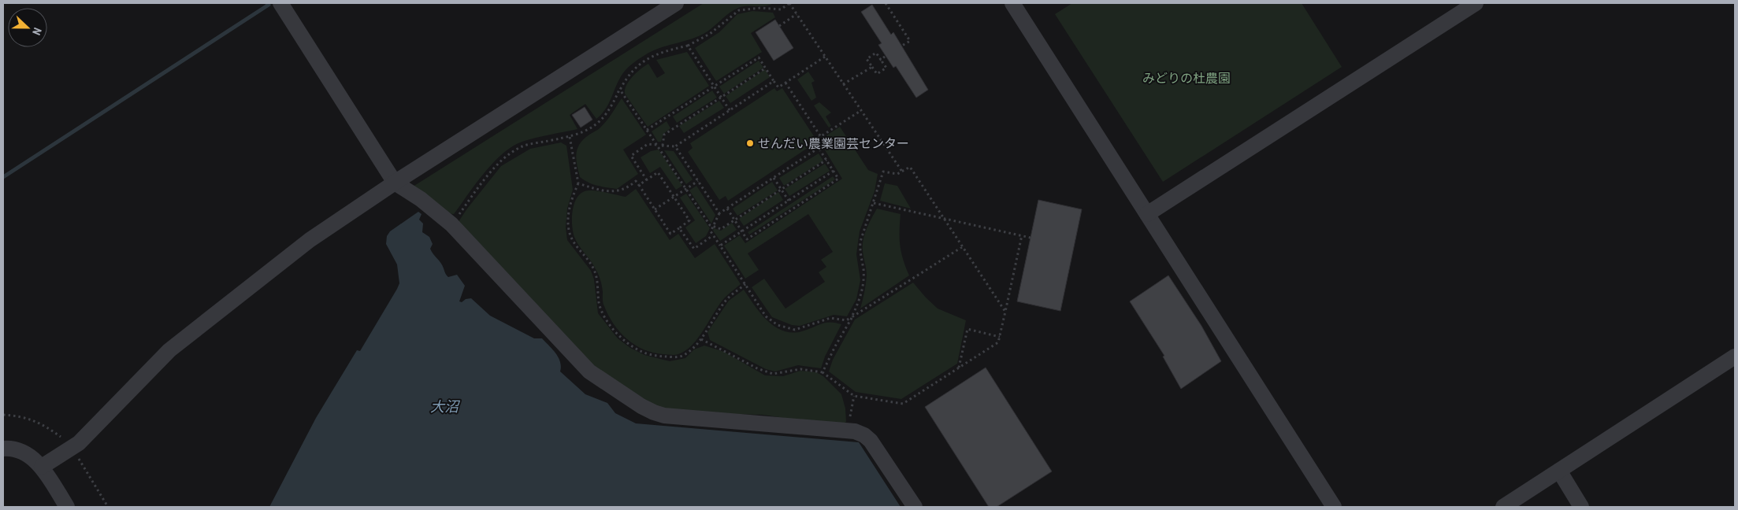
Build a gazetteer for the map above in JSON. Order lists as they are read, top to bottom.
{
  "water": ["大沼"],
  "parks": ["みどりの杜農園"],
  "places": ["せんだい農業園芸センター"],
  "north": "right"
}
